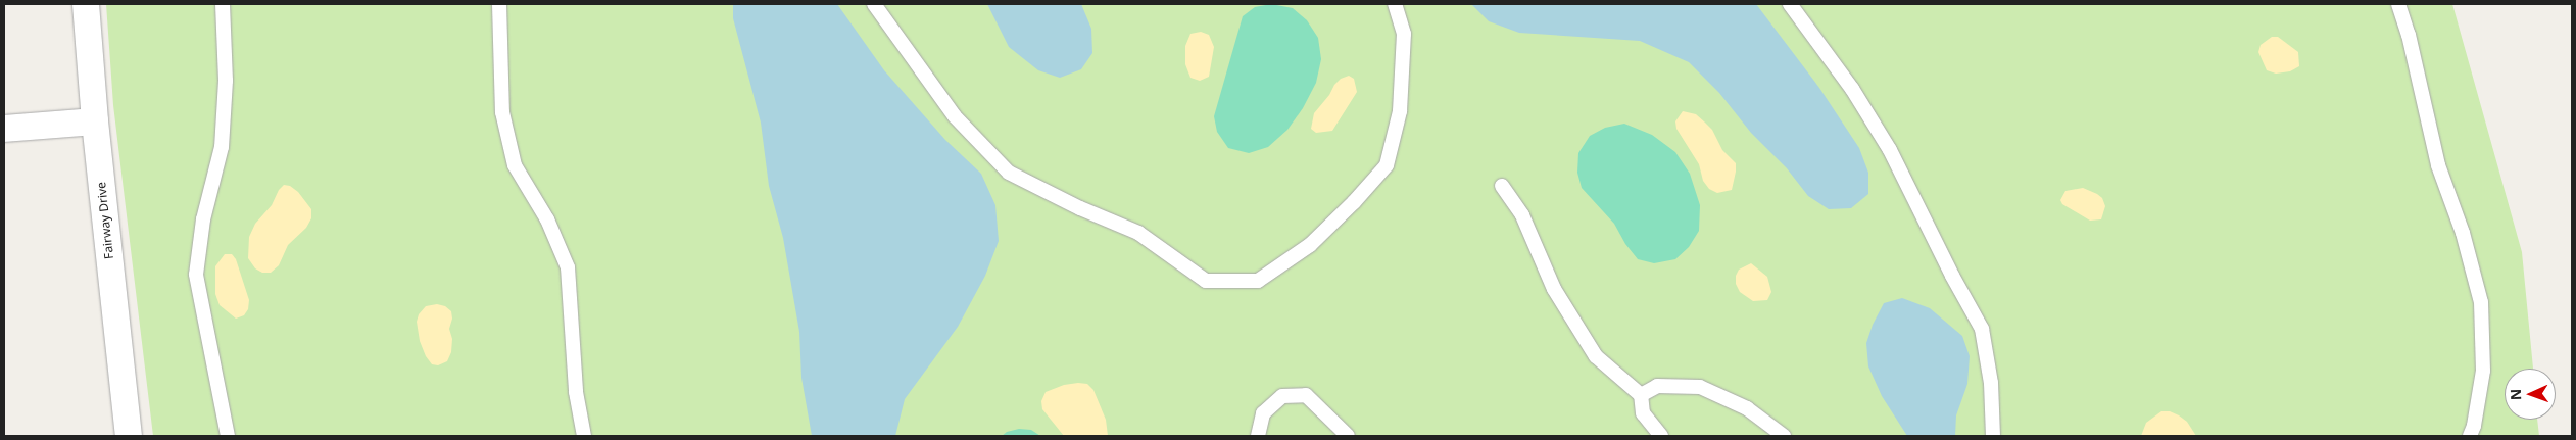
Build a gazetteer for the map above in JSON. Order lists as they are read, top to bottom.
{
  "streets": {
    "street": ["Fairway Drive"]
  },
  "north": "left"
}
